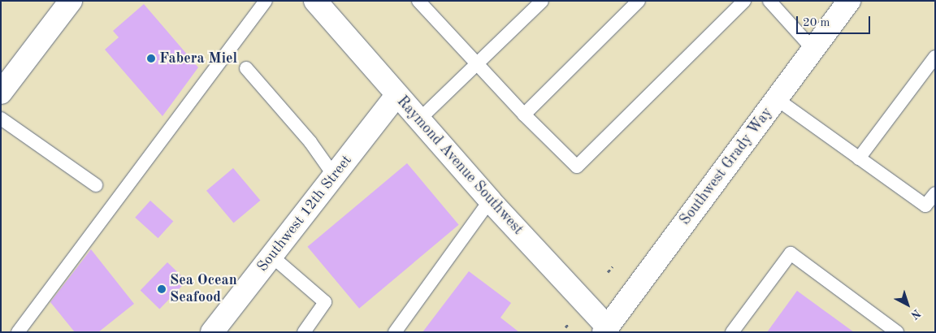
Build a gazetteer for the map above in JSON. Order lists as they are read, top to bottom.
{
  "streets": {
    "street": ["Raymond Avenue Southwest", "Southwest Grady Way", "Southwest 12th Street"]
  },
  "crossings": [
    ["Raymond Avenue Southwest", "Southwest Grady Way"],
    ["Raymond Avenue Southwest", "Southwest 12th Street"]
  ],
  "places": ["Fabera Miel", "Sea Ocean Seafood"],
  "scale_bar": "20 m",
  "north": "bottom right"
}
